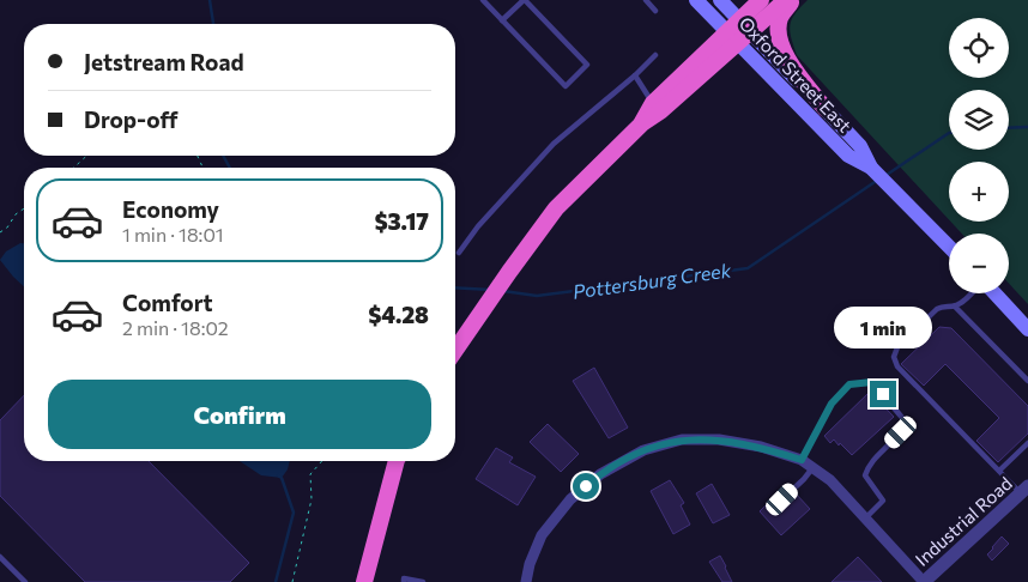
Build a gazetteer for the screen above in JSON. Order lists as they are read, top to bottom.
{
  "streets": {
    "main road": ["Oxford Street East"],
    "street": ["Industrial Road"]
  },
  "water": ["Pottersburg Creek"],
  "page": {
    "map_buttons": ["+", "−"],
    "banner": ["Jetstream Road", "Drop-off"],
    "list": [
      {
        "name": "Economy",
        "note": "1 min · 18:01",
        "value": "$3.17"
      },
      {
        "name": "Comfort",
        "note": "2 min · 18:02",
        "value": "$4.28"
      }
    ],
    "bubble": "1 min",
    "buttons": "Confirm"
  }
}
